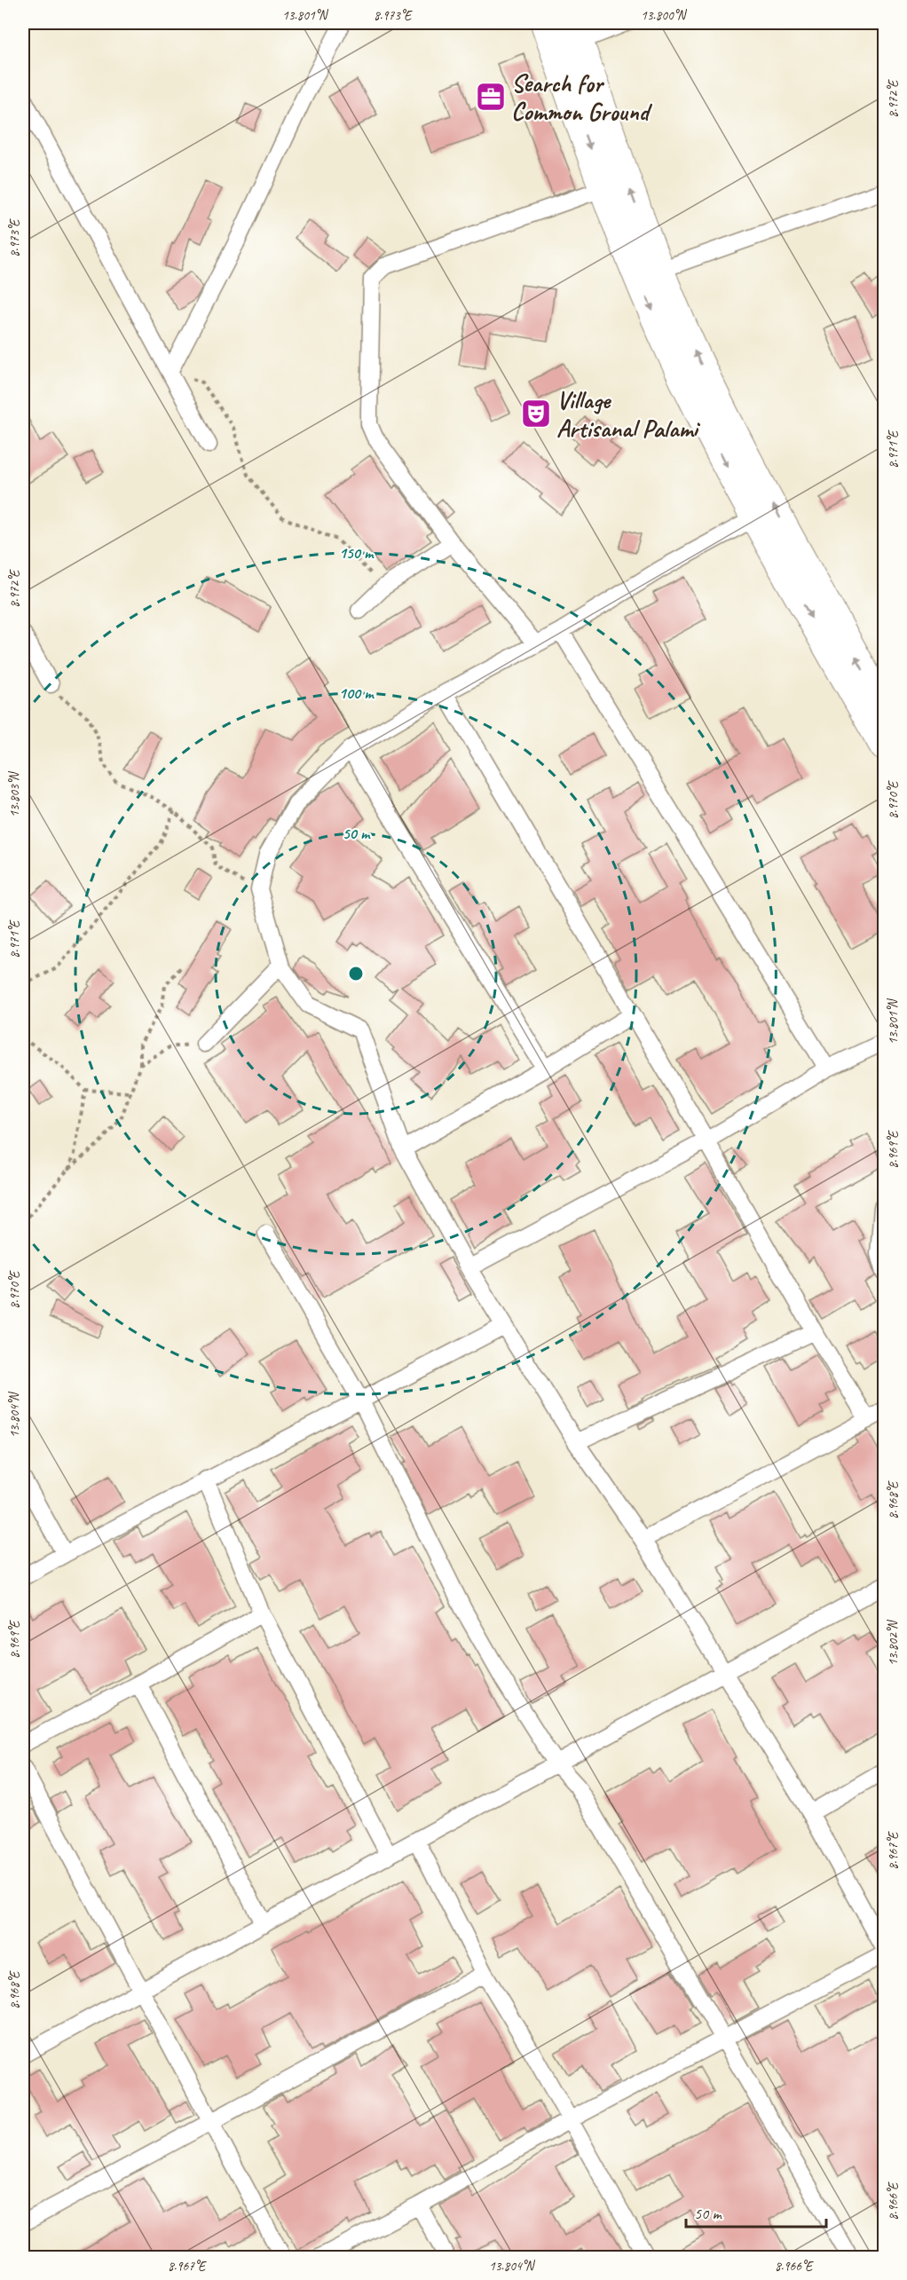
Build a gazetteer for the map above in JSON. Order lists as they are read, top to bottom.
{
  "places": {
    "office": ["Search for Common Ground"],
    "theatre": ["Village Artisanal Palami"]
  },
  "scale_bar": "50 m",
  "coordinates": [
    "13.801°N",
    "8.973°E",
    "13.800°N",
    "8.972°E",
    "8.971°E",
    "13.803°N",
    "8.970°E",
    "8.969°E",
    "13.804°N",
    "8.968°E",
    "13.802°N",
    "8.967°E",
    "8.966°E"
  ],
  "rings": ["150 m", "100 m", "50 m"]
}
